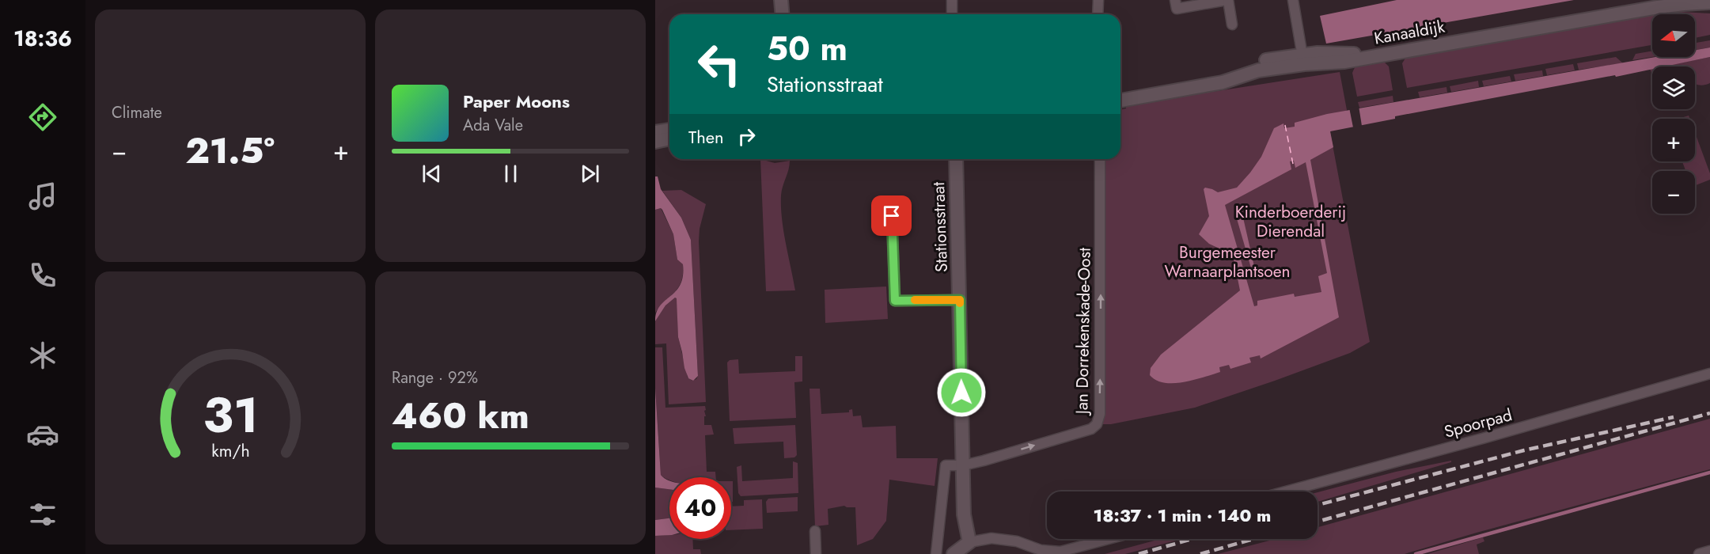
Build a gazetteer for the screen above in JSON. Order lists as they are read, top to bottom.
{
  "streets": {
    "main road": ["Kanaaldijk", "Stationsstraat"],
    "street": ["Jan Dorrekenskade-Oost", "Spoorpad"]
  },
  "crossings": [
    ["Stationsstraat", "Jan Dorrekenskade-Oost"]
  ],
  "one_way": ["Jan Dorrekenskade-Oost"],
  "parks": ["Kinderboerderij Dierendal", "Burgemeester Warnaarplantsoen"],
  "north": "left",
  "page": {
    "tabs": "18:36",
    "tile": [
      "Climate",
      ["Range · 92%", "460 km"]
    ],
    "map_buttons": ["+", "−"],
    "turn": ["50 m", "Stationsstraat"],
    "song": ["Paper Moons", "Ada Vale"],
    "then": "Then",
    "heat": ["−", "21.5°", "+"],
    "limit": "40",
    "trip": "18:37 · 1 min · 140 m",
    "gauge": ["31", "km/h"]
  }
}
